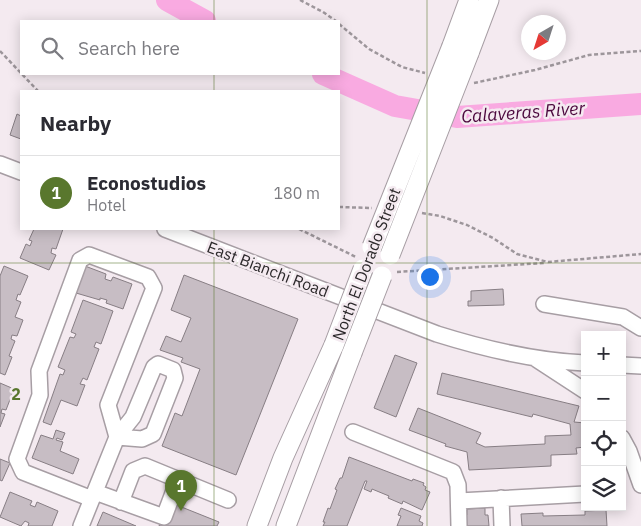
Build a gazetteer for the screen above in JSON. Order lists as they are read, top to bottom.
{
  "streets": {
    "main road": ["North El Dorado Street"],
    "street": ["East Bianchi Road"]
  },
  "water": ["Calaveras River"],
  "north": "bottom left",
  "page": {
    "search": "Search here",
    "heading": "Nearby",
    "list": [
      {
        "mark": "1",
        "name": "Econostudios",
        "note": "Hotel",
        "value": "180 m"
      }
    ],
    "map_buttons": ["+", "−"],
    "pins": "1"
  },
  "grid": {
    "rows": ["2"]
  }
}
